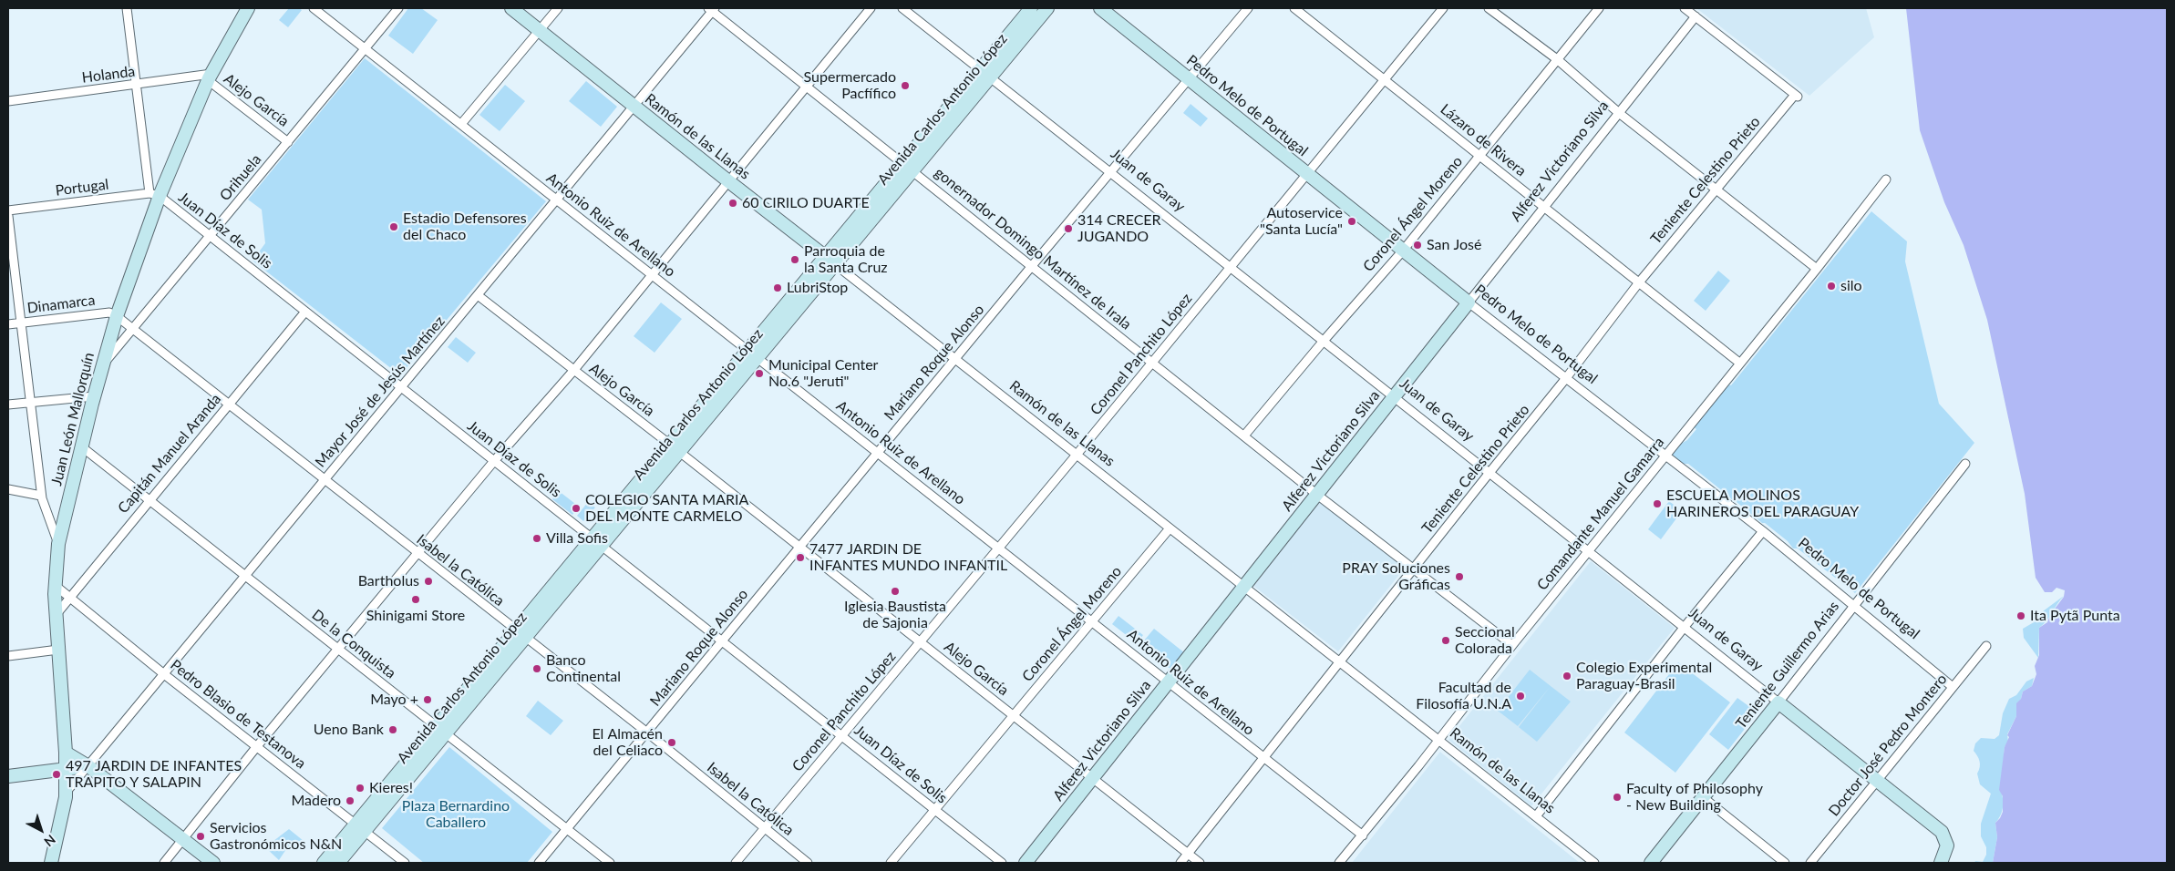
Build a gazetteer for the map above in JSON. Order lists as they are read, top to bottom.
{
  "streets": {
    "street": [
      "Holanda",
      "Alejo García",
      "Pedro Melo de Portugal",
      "Avenida Carlos Antonio López",
      "Ramón de las Llanas",
      "Lázaro de Rivera",
      "Alferez Victoriano Silva",
      "Orihuela",
      "Juan de Garay",
      "Teniente Celestino Prieto",
      "Portugal",
      "Coronel Ángel Moreno",
      "Antonio Ruiz de Arellano",
      "Juan Díaz de Solis",
      "gonernador Domingo Martínez de Irala",
      "Dinamarca",
      "Coronel Panchito López",
      "Mariano Roque Alonso",
      "Mayor José de Jesús Martínez",
      "Juan León Mallorquín",
      "Capitán Manuel Aranda",
      "Comandante Manuel Gamarra",
      "Isabel la Católica",
      "De la Conquista",
      "Teniente Guillermo Arias",
      "Pedro Blasio de Testanova",
      "Doctor José Pedro Montero"
    ]
  },
  "crossings": [
    ["Holanda", "Alejo García"],
    ["Holanda", "Juan León Mallorquín"],
    ["Alejo García", "Avenida Carlos Antonio López"],
    ["Alejo García", "Alferez Victoriano Silva"],
    ["Alejo García", "Orihuela"],
    ["Alejo García", "Teniente Celestino Prieto"],
    ["Alejo García", "Coronel Ángel Moreno"],
    ["Alejo García", "Coronel Panchito López"],
    ["Alejo García", "Mariano Roque Alonso"],
    ["Alejo García", "Mayor José de Jesús Martínez"],
    ["Alejo García", "Juan León Mallorquín"],
    ["Pedro Melo de Portugal", "Alferez Victoriano Silva"],
    ["Pedro Melo de Portugal", "Teniente Celestino Prieto"],
    ["Pedro Melo de Portugal", "Coronel Ángel Moreno"],
    ["Pedro Melo de Portugal", "Coronel Panchito López"],
    ["Pedro Melo de Portugal", "Mariano Roque Alonso"],
    ["Pedro Melo de Portugal", "Comandante Manuel Gamarra"],
    ["Pedro Melo de Portugal", "Teniente Guillermo Arias"],
    ["Pedro Melo de Portugal", "Doctor José Pedro Montero"],
    ["Avenida Carlos Antonio López", "Ramón de las Llanas"],
    ["Avenida Carlos Antonio López", "Juan de Garay"],
    ["Avenida Carlos Antonio López", "Antonio Ruiz de Arellano"],
    ["Avenida Carlos Antonio López", "Juan Díaz de Solis"],
    ["Avenida Carlos Antonio López", "gonernador Domingo Martínez de Irala"],
    ["Avenida Carlos Antonio López", "Isabel la Católica"],
    ["Avenida Carlos Antonio López", "De la Conquista"],
    ["Avenida Carlos Antonio López", "Pedro Blasio de Testanova"],
    ["Ramón de las Llanas", "Alferez Victoriano Silva"],
    ["Ramón de las Llanas", "Teniente Celestino Prieto"],
    ["Ramón de las Llanas", "Coronel Ángel Moreno"],
    ["Ramón de las Llanas", "Coronel Panchito López"],
    ["Ramón de las Llanas", "Mariano Roque Alonso"],
    ["Ramón de las Llanas", "Mayor José de Jesús Martínez"],
    ["Ramón de las Llanas", "Comandante Manuel Gamarra"],
    ["Lázaro de Rivera", "Alferez Victoriano Silva"],
    ["Lázaro de Rivera", "Teniente Celestino Prieto"],
    ["Lázaro de Rivera", "Coronel Ángel Moreno"],
    ["Lázaro de Rivera", "Coronel Panchito López"],
    ["Lázaro de Rivera", "Comandante Manuel Gamarra"],
    ["Alferez Victoriano Silva", "Juan de Garay"],
    ["Alferez Victoriano Silva", "Teniente Celestino Prieto"],
    ["Alferez Victoriano Silva", "Antonio Ruiz de Arellano"],
    ["Alferez Victoriano Silva", "gonernador Domingo Martínez de Irala"],
    ["Orihuela", "Antonio Ruiz de Arellano"],
    ["Orihuela", "Juan Díaz de Solis"],
    ["Orihuela", "Juan León Mallorquín"],
    ["Orihuela", "Isabel la Católica"],
    ["Juan de Garay", "Teniente Celestino Prieto"],
    ["Juan de Garay", "Coronel Ángel Moreno"],
    ["Juan de Garay", "Coronel Panchito López"],
    ["Juan de Garay", "Mariano Roque Alonso"],
    ["Juan de Garay", "Comandante Manuel Gamarra"],
    ["Juan de Garay", "Teniente Guillermo Arias"],
    ["Juan de Garay", "Doctor José Pedro Montero"],
    ["Teniente Celestino Prieto", "Antonio Ruiz de Arellano"],
    ["Teniente Celestino Prieto", "gonernador Domingo Martínez de Irala"],
    ["Portugal", "Juan Díaz de Solis"],
    ["Portugal", "Juan León Mallorquín"],
    ["Coronel Ángel Moreno", "Antonio Ruiz de Arellano"],
    ["Coronel Ángel Moreno", "Juan Díaz de Solis"],
    ["Coronel Ángel Moreno", "gonernador Domingo Martínez de Irala"],
    ["Antonio Ruiz de Arellano", "Coronel Panchito López"],
    ["Antonio Ruiz de Arellano", "Mariano Roque Alonso"],
    ["Antonio Ruiz de Arellano", "Mayor José de Jesús Martínez"],
    ["Antonio Ruiz de Arellano", "Comandante Manuel Gamarra"],
    ["Juan Díaz de Solis", "Coronel Panchito López"],
    ["Juan Díaz de Solis", "Mariano Roque Alonso"],
    ["Juan Díaz de Solis", "Mayor José de Jesús Martínez"],
    ["Juan Díaz de Solis", "Juan León Mallorquín"],
    ["Juan Díaz de Solis", "Capitán Manuel Aranda"],
    ["gonernador Domingo Martínez de Irala", "Coronel Panchito López"],
    ["gonernador Domingo Martínez de Irala", "Mariano Roque Alonso"],
    ["gonernador Domingo Martínez de Irala", "Mayor José de Jesús Martínez"],
    ["gonernador Domingo Martínez de Irala", "Comandante Manuel Gamarra"],
    ["Dinamarca", "Juan León Mallorquín"],
    ["Dinamarca", "Isabel la Católica"],
    ["Coronel Panchito López", "Isabel la Católica"],
    ["Mariano Roque Alonso", "Isabel la Católica"],
    ["Mariano Roque Alonso", "De la Conquista"],
    ["Mayor José de Jesús Martínez", "Juan León Mallorquín"],
    ["Mayor José de Jesús Martínez", "Isabel la Católica"],
    ["Mayor José de Jesús Martínez", "De la Conquista"],
    ["Mayor José de Jesús Martínez", "Pedro Blasio de Testanova"],
    ["Juan León Mallorquín", "Capitán Manuel Aranda"],
    ["Juan León Mallorquín", "Isabel la Católica"],
    ["Juan León Mallorquín", "De la Conquista"],
    ["Juan León Mallorquín", "Pedro Blasio de Testanova"],
    ["Capitán Manuel Aranda", "Isabel la Católica"],
    ["Capitán Manuel Aranda", "De la Conquista"],
    ["Capitán Manuel Aranda", "Pedro Blasio de Testanova"]
  ],
  "parks": ["Plaza Bernardino Caballero"],
  "places": [
    "Supermercado Pacfífico",
    "60 CIRILO DUARTE",
    "Autoservice \"Santa Lucía\"",
    "Estadio Defensores del Chaco",
    "314 CRECER JUGANDO",
    "San José",
    "Parroquia de la Santa Cruz",
    "silo",
    "LubriStop",
    "Municipal Center No.6 \"Jeruti\"",
    "ESCUELA MOLINOS HARINEROS DEL PARAGUAY",
    "COLEGIO SANTA MARIA DEL MONTE CARMELO",
    "Villa Sofis",
    "7477 JARDIN DE INFANTES MUNDO INFANTIL",
    "PRAY Soluciones Gráficas",
    "Bartholus",
    "Iglesia Baustista de Sajonia",
    "Shinigami Store",
    "Ita Pytã Punta",
    "Seccional Colorada",
    "Banco Continental",
    "Colegio Experimental Paraguay-Brasil",
    "Facultad de Filosofía U.N.A",
    "Mayo +",
    "Ueno Bank",
    "El Almacén del Celiaco",
    "497 JARDIN DE INFANTES TRAPITO Y SALAPIN",
    "Kieres!",
    "Faculty of Philosophy - New Building",
    "Madero",
    "Servicios Gastronómicos N&N"
  ],
  "north": "bottom right"
}
